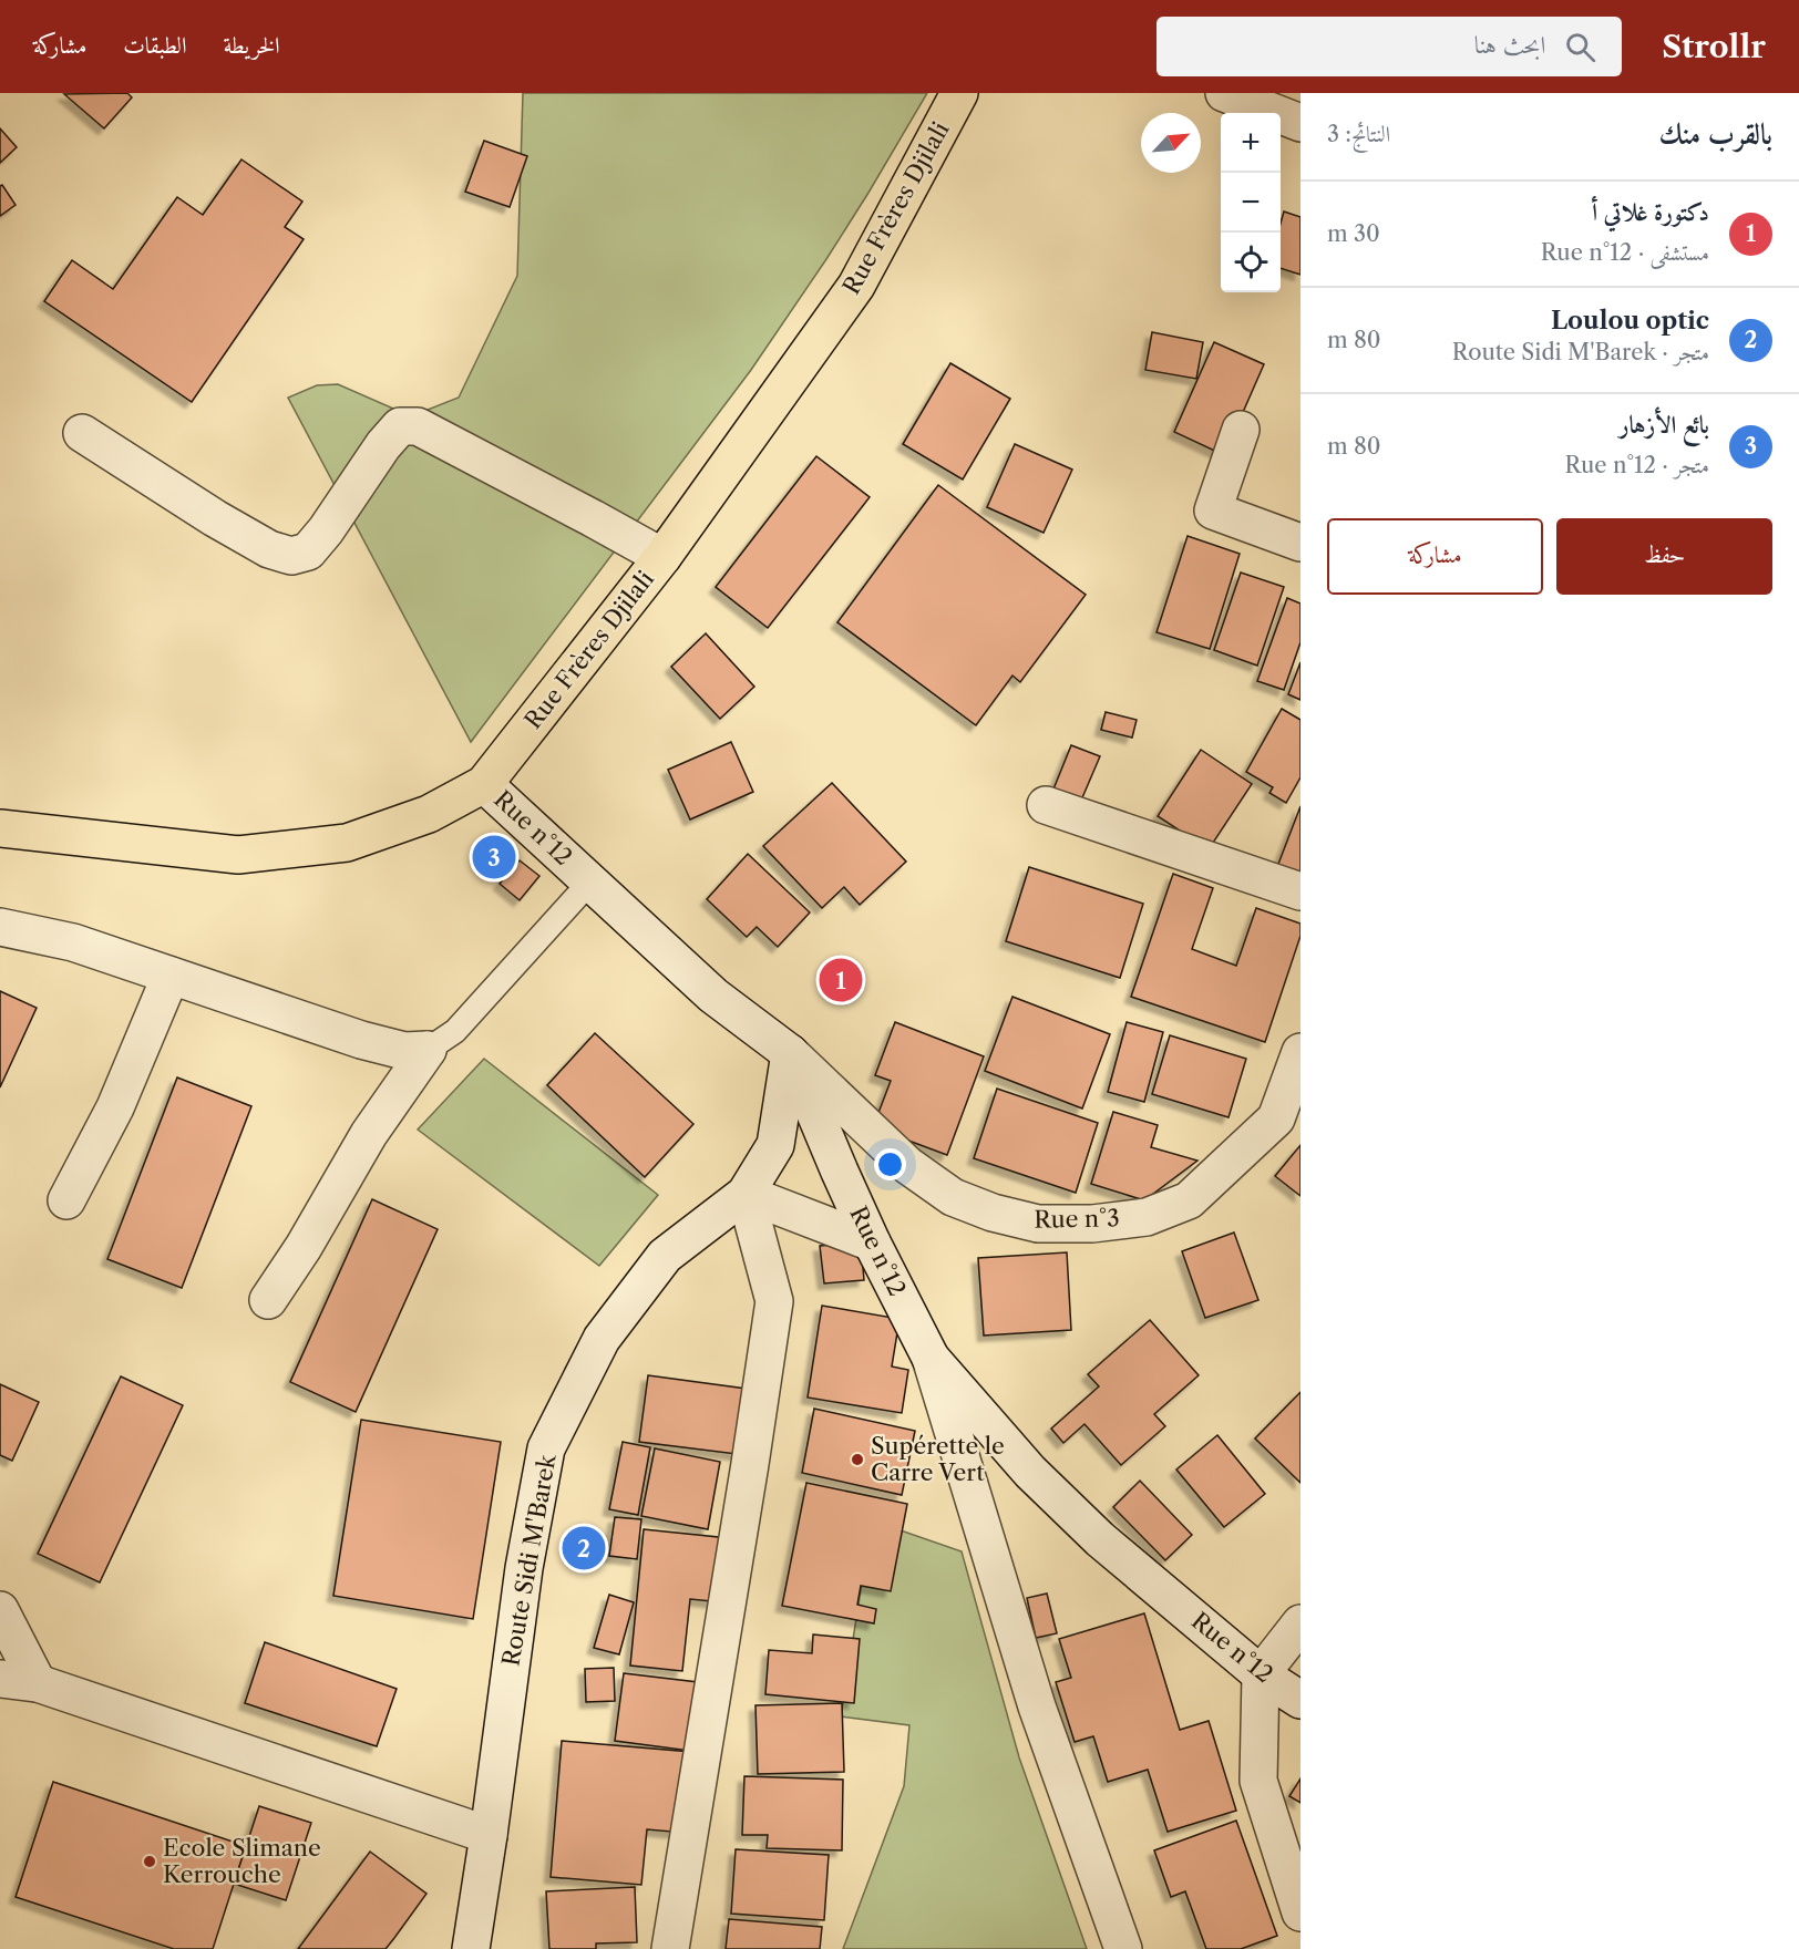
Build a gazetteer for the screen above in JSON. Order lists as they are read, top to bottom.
{
  "streets": {
    "main road": ["Rue Frères Djilali"],
    "street": ["Rue n°12", "Rue n°3", "Route Sidi M'Barek"]
  },
  "crossings": [
    ["Rue Frères Djilali", "Rue n°12"],
    ["Rue n°12", "Rue n°3"],
    ["Rue n°12", "Route Sidi M'Barek"],
    ["Rue n°3", "Route Sidi M'Barek"]
  ],
  "places": ["Supérette le Carre Vert", "Ecole Slimane Kerrouche"],
  "north": "top right",
  "page": {
    "header": "Strollr",
    "search": "ابحث هنا",
    "nav": ["الخريطة", "الطبقات", "مشاركة"],
    "heading": ["بالقرب منك", "النتائج: 3"],
    "map_buttons": ["+", "−"],
    "list": [
      {
        "mark": "1",
        "name": "دكتورة غلاتي أ",
        "note": "مستشفى · Rue n°12",
        "value": "30 m"
      },
      {
        "mark": "2",
        "name": "Loulou optic",
        "note": "متجر · Route Sidi M'Barek",
        "value": "80 m"
      },
      {
        "mark": "3",
        "name": "بائع الأزهار",
        "note": "متجر · Rue n°12",
        "value": "80 m"
      }
    ],
    "buttons": ["حفظ", "مشاركة"],
    "pins": ["3", "1", "2"]
  }
}
